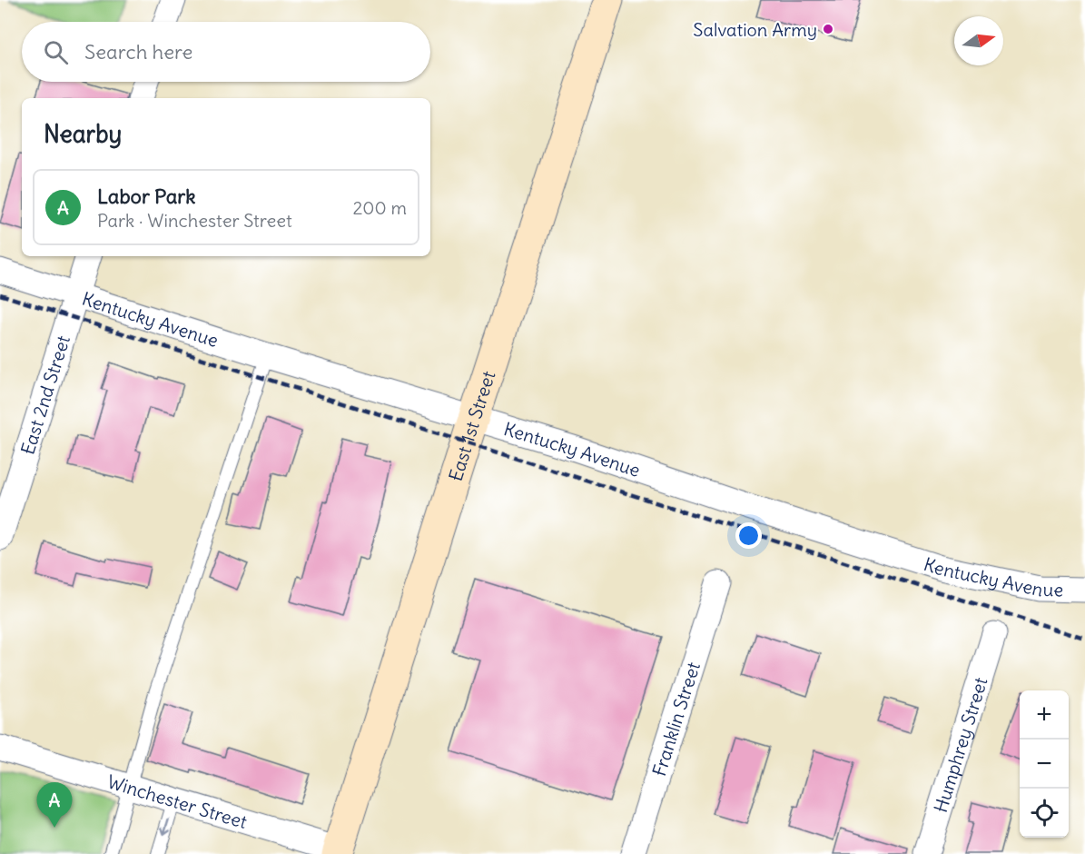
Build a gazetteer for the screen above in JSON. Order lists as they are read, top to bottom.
{
  "streets": {
    "street": [
      "Kentucky Avenue",
      "East 2nd Street",
      "East 1st Street",
      "Franklin Street",
      "Humphrey Street",
      "Winchester Street"
    ]
  },
  "crossings": [
    ["Kentucky Avenue", "East 2nd Street"],
    ["Kentucky Avenue", "East 1st Street"],
    ["East 1st Street", "Winchester Street"]
  ],
  "places": ["Salvation Army"],
  "north": "right",
  "page": {
    "search": "Search here",
    "heading": "Nearby",
    "list": [
      {
        "mark": "A",
        "name": "Labor Park",
        "note": "Park · Winchester Street",
        "value": "200 m"
      }
    ],
    "map_buttons": ["+", "−"],
    "pins": "A"
  }
}
